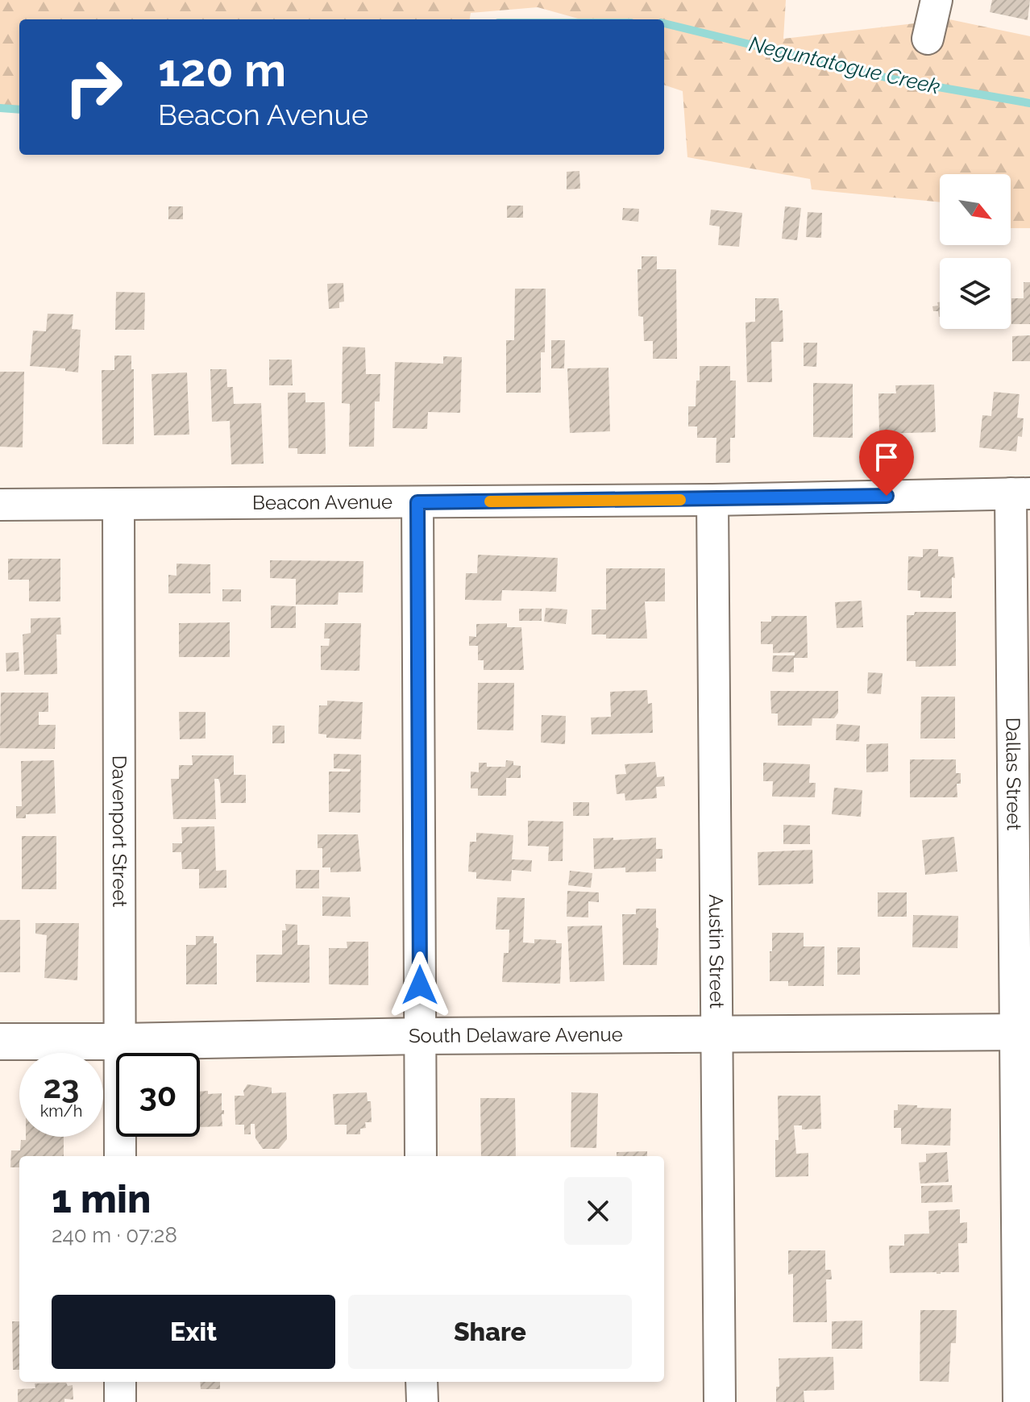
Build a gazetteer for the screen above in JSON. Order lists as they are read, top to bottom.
{
  "streets": {
    "street": [
      "Beacon Avenue",
      "Dallas Street",
      "Davenport Street",
      "Austin Street",
      "South Delaware Avenue"
    ]
  },
  "crossings": [
    ["Beacon Avenue", "Dallas Street"],
    ["Beacon Avenue", "Davenport Street"],
    ["Beacon Avenue", "Austin Street"],
    ["Dallas Street", "South Delaware Avenue"],
    ["Davenport Street", "South Delaware Avenue"],
    ["Austin Street", "South Delaware Avenue"]
  ],
  "water": ["Neguntatogue Creek"],
  "north": "bottom right",
  "page": {
    "turn": ["120 m", "Beacon Avenue"],
    "speed": "23 km/h",
    "limit": "30",
    "heading": ["1 min", "240 m · 07:28"],
    "buttons": ["Exit", "Share"]
  }
}
